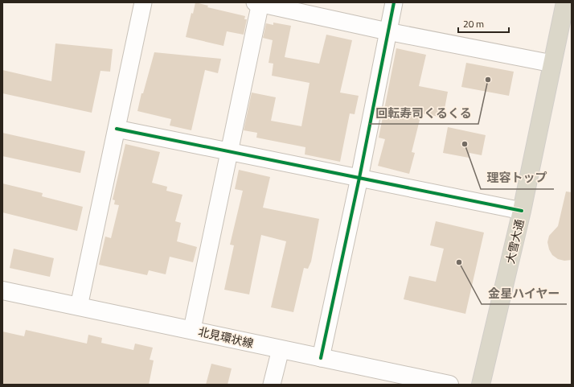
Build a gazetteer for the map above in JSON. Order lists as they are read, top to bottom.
{
  "streets": {
    "highway": ["大雪大通"],
    "main road": ["北見環状線"]
  },
  "places": ["回転寿司くるくる", "理容トップ", "金星ハイヤー"],
  "scale_bar": "20 m"
}
